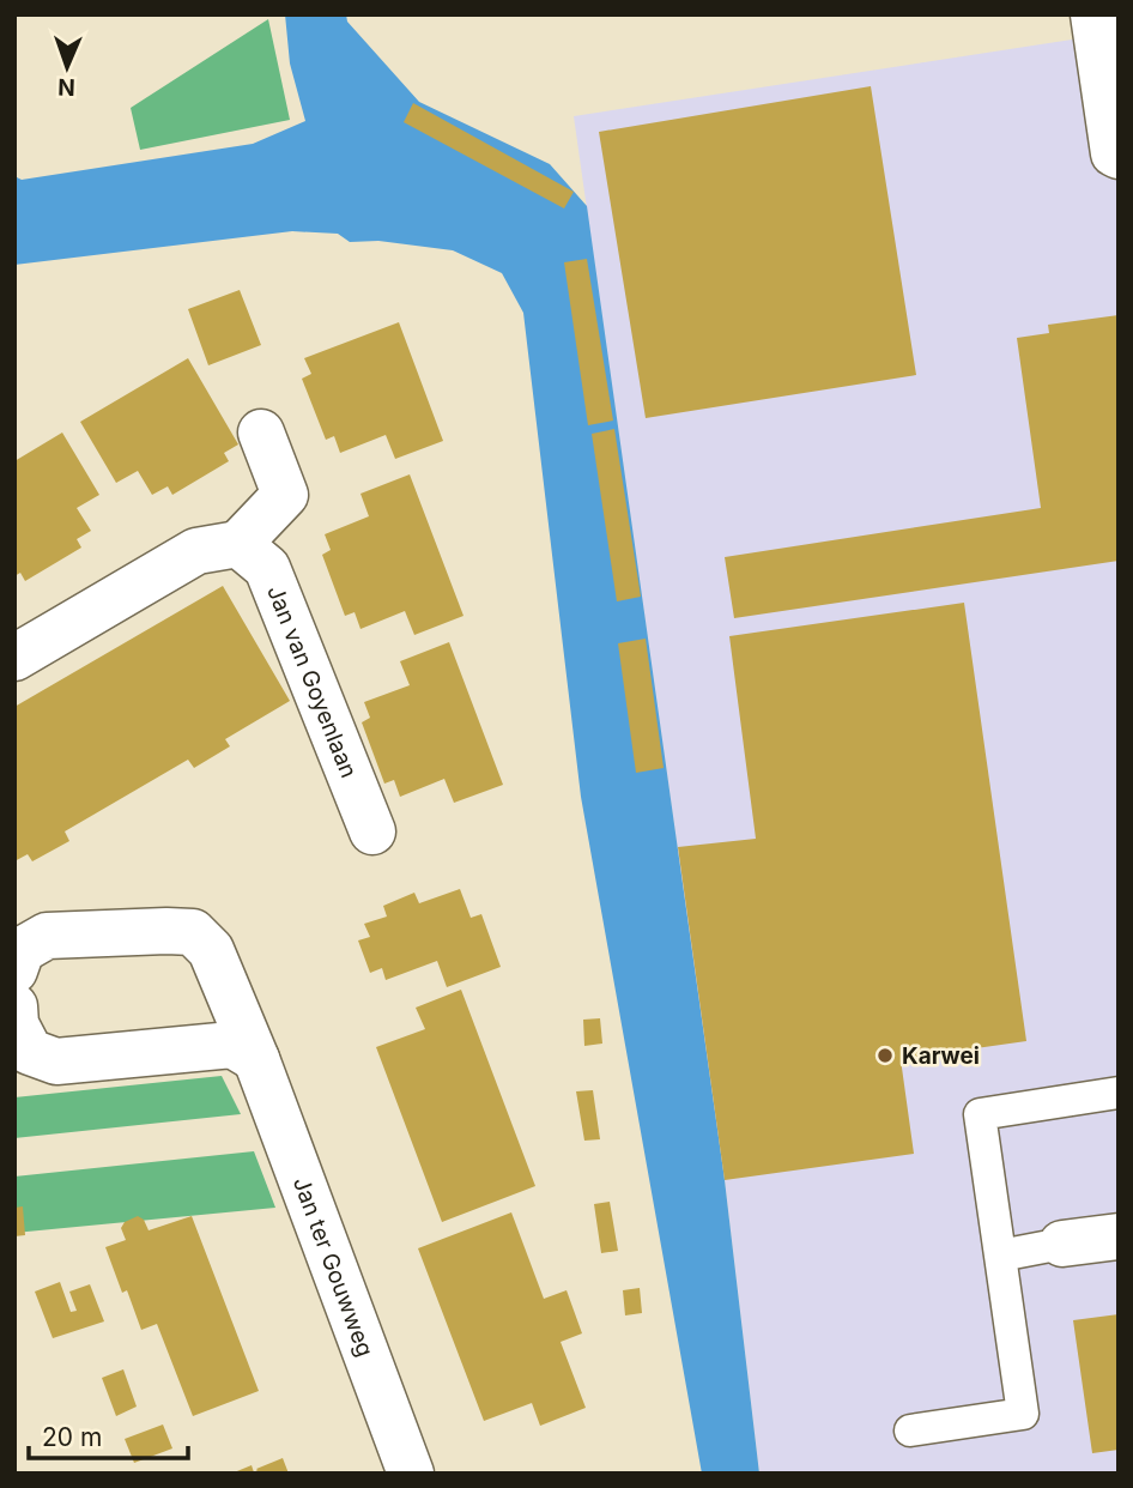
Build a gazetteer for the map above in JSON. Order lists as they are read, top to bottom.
{
  "streets": {
    "street": ["Jan van Goyenlaan", "Jan ter Gouwweg"]
  },
  "places": ["Karwei"],
  "scale_bar": "20 m",
  "north": "bottom"
}
